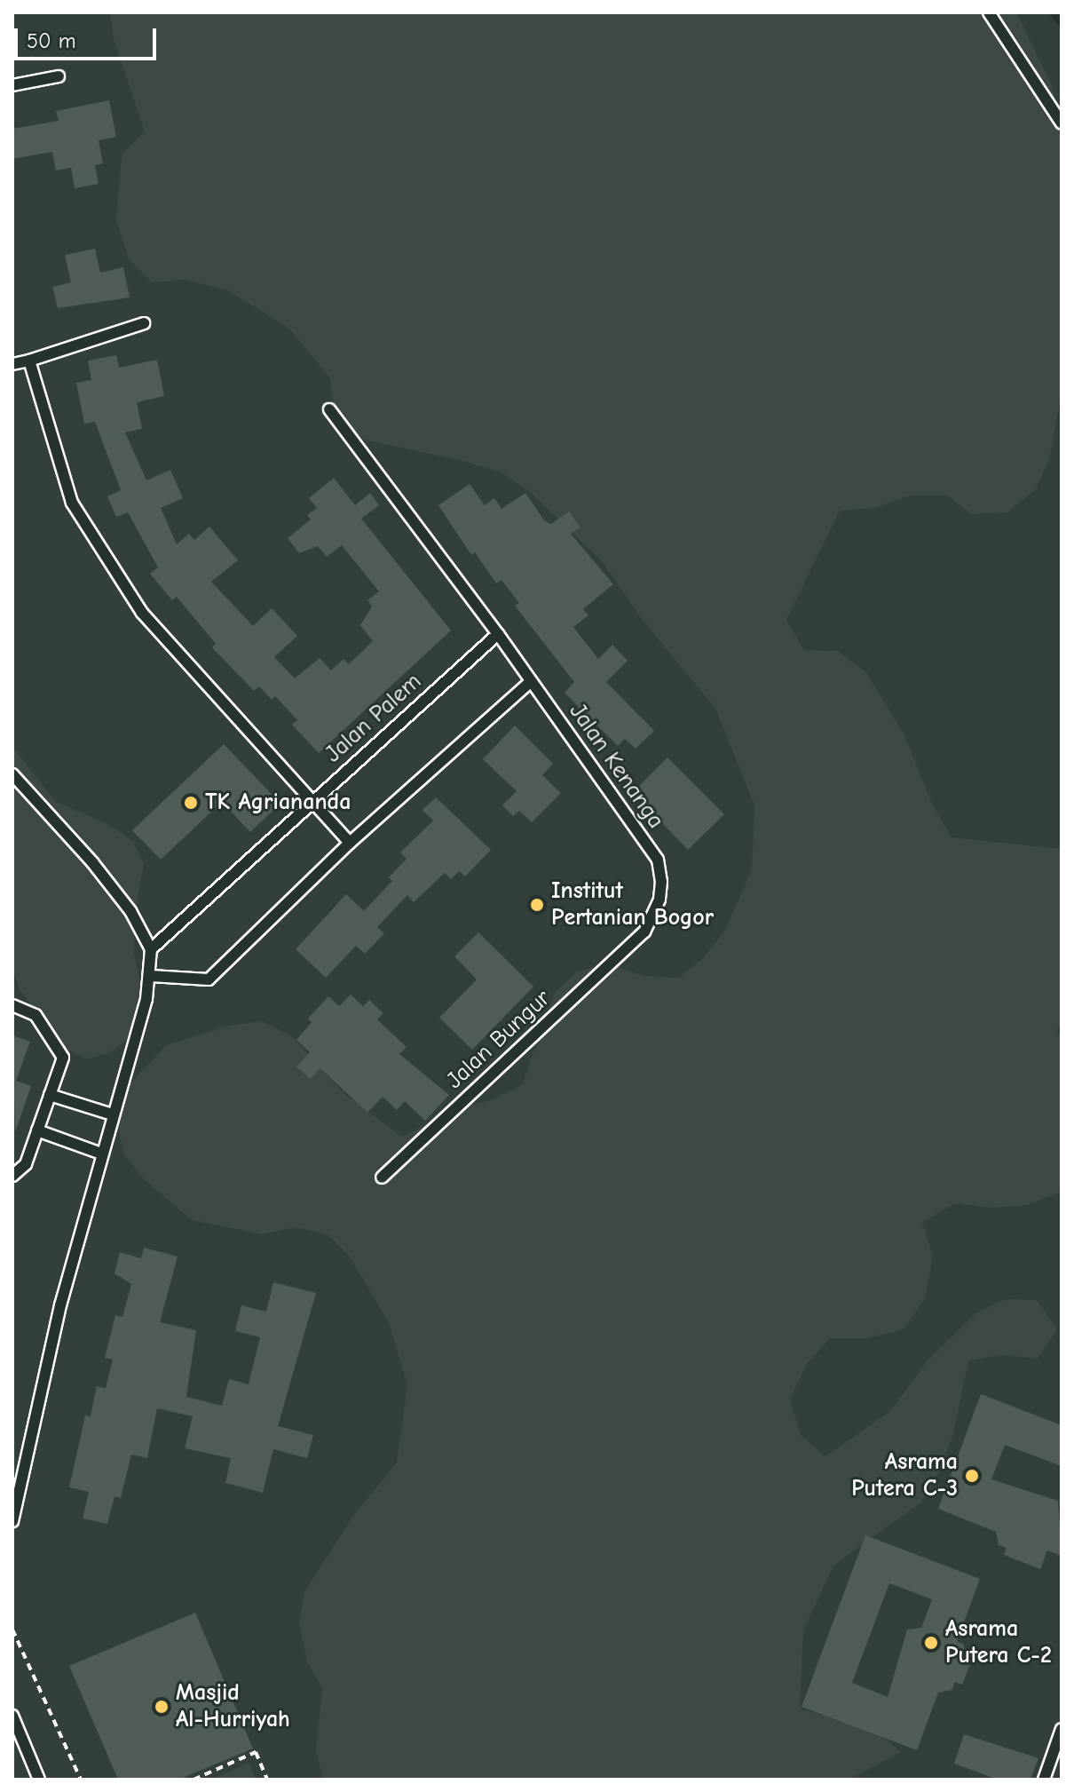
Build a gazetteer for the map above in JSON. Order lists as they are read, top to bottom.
{
  "streets": {
    "lane": ["Jalan Palem", "Jalan Kenanga", "Jalan Bungur"]
  },
  "crossings": [
    ["Jalan Palem", "Jalan Kenanga"],
    ["Jalan Kenanga", "Jalan Bungur"]
  ],
  "places": [
    "TK Agriananda",
    "Institut Pertanian Bogor",
    "Asrama Putera C-3",
    "Asrama Putera C-2",
    "Masjid Al-Hurriyah"
  ],
  "scale_bar": "50 m"
}
